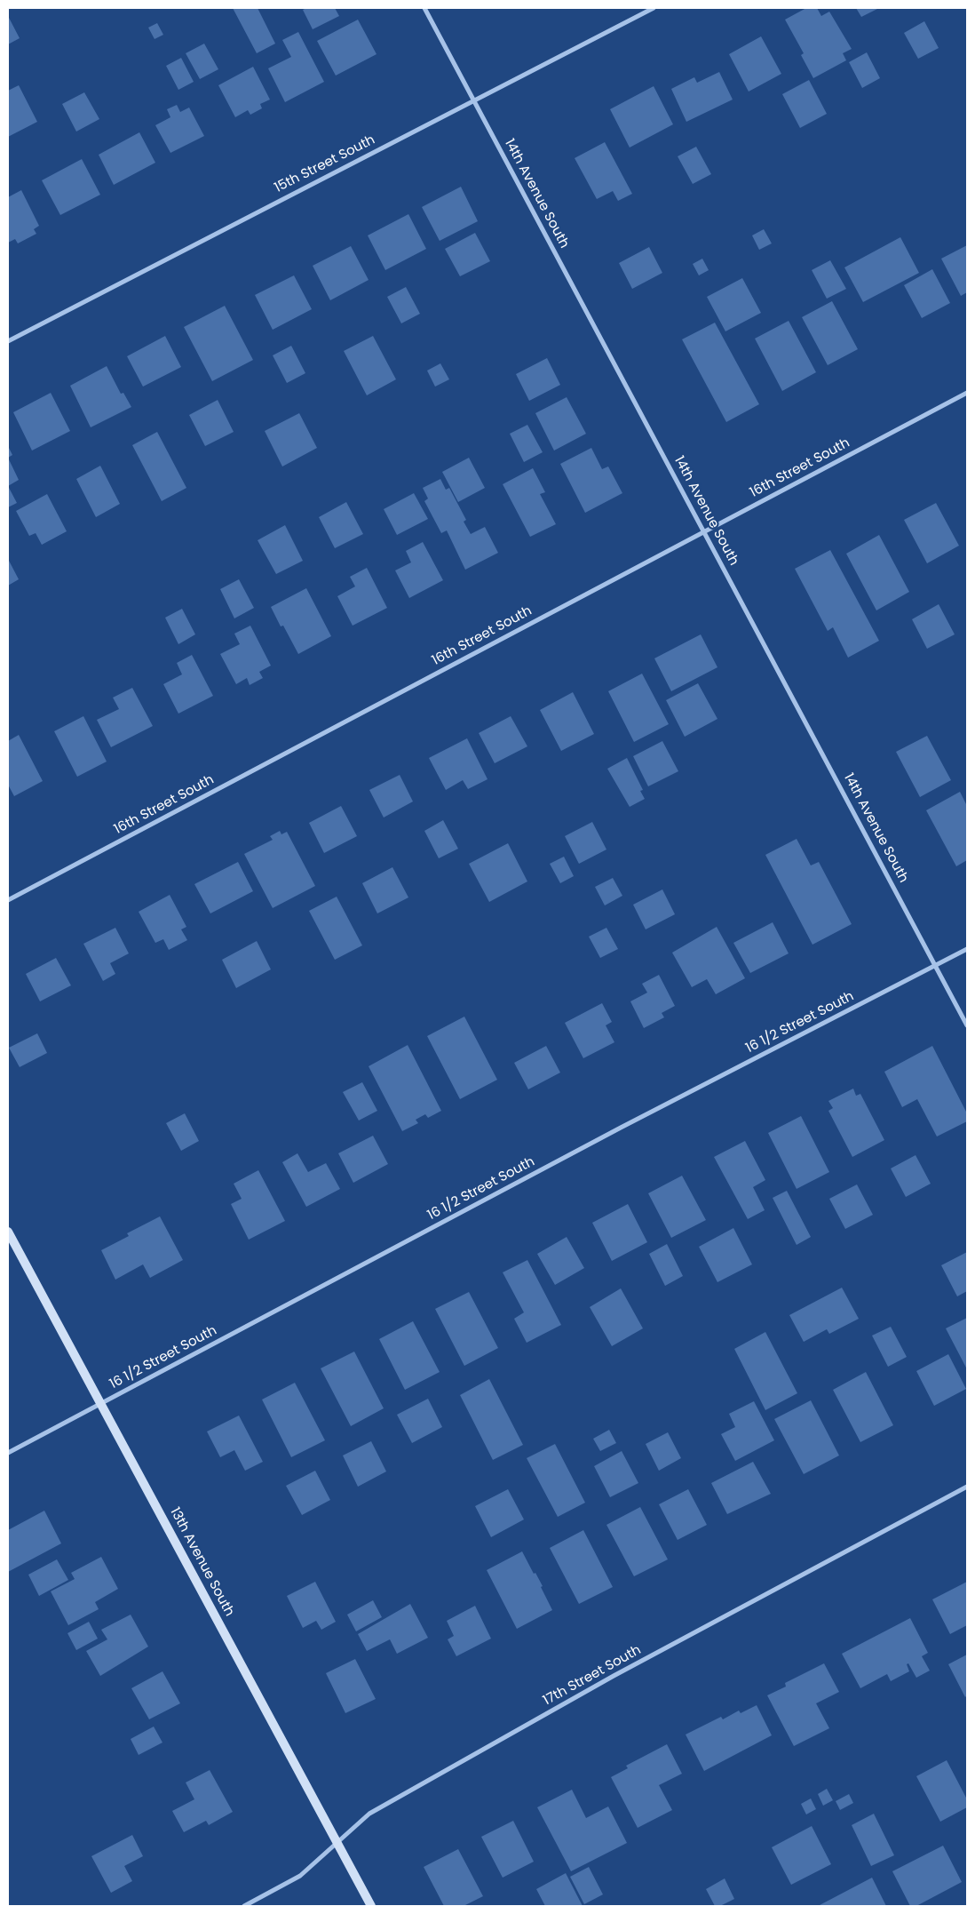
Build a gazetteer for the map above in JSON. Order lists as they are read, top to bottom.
{
  "streets": {
    "main road": ["13th Avenue South"],
    "street": [
      "15th Street South",
      "14th Avenue South",
      "16th Street South",
      "16 1/2 Street South",
      "17th Street South"
    ]
  },
  "crossings": [
    ["15th Street South", "14th Avenue South"],
    ["14th Avenue South", "16th Street South"],
    ["14th Avenue South", "16 1/2 Street South"],
    ["16 1/2 Street South", "13th Avenue South"],
    ["13th Avenue South", "17th Street South"]
  ]
}
